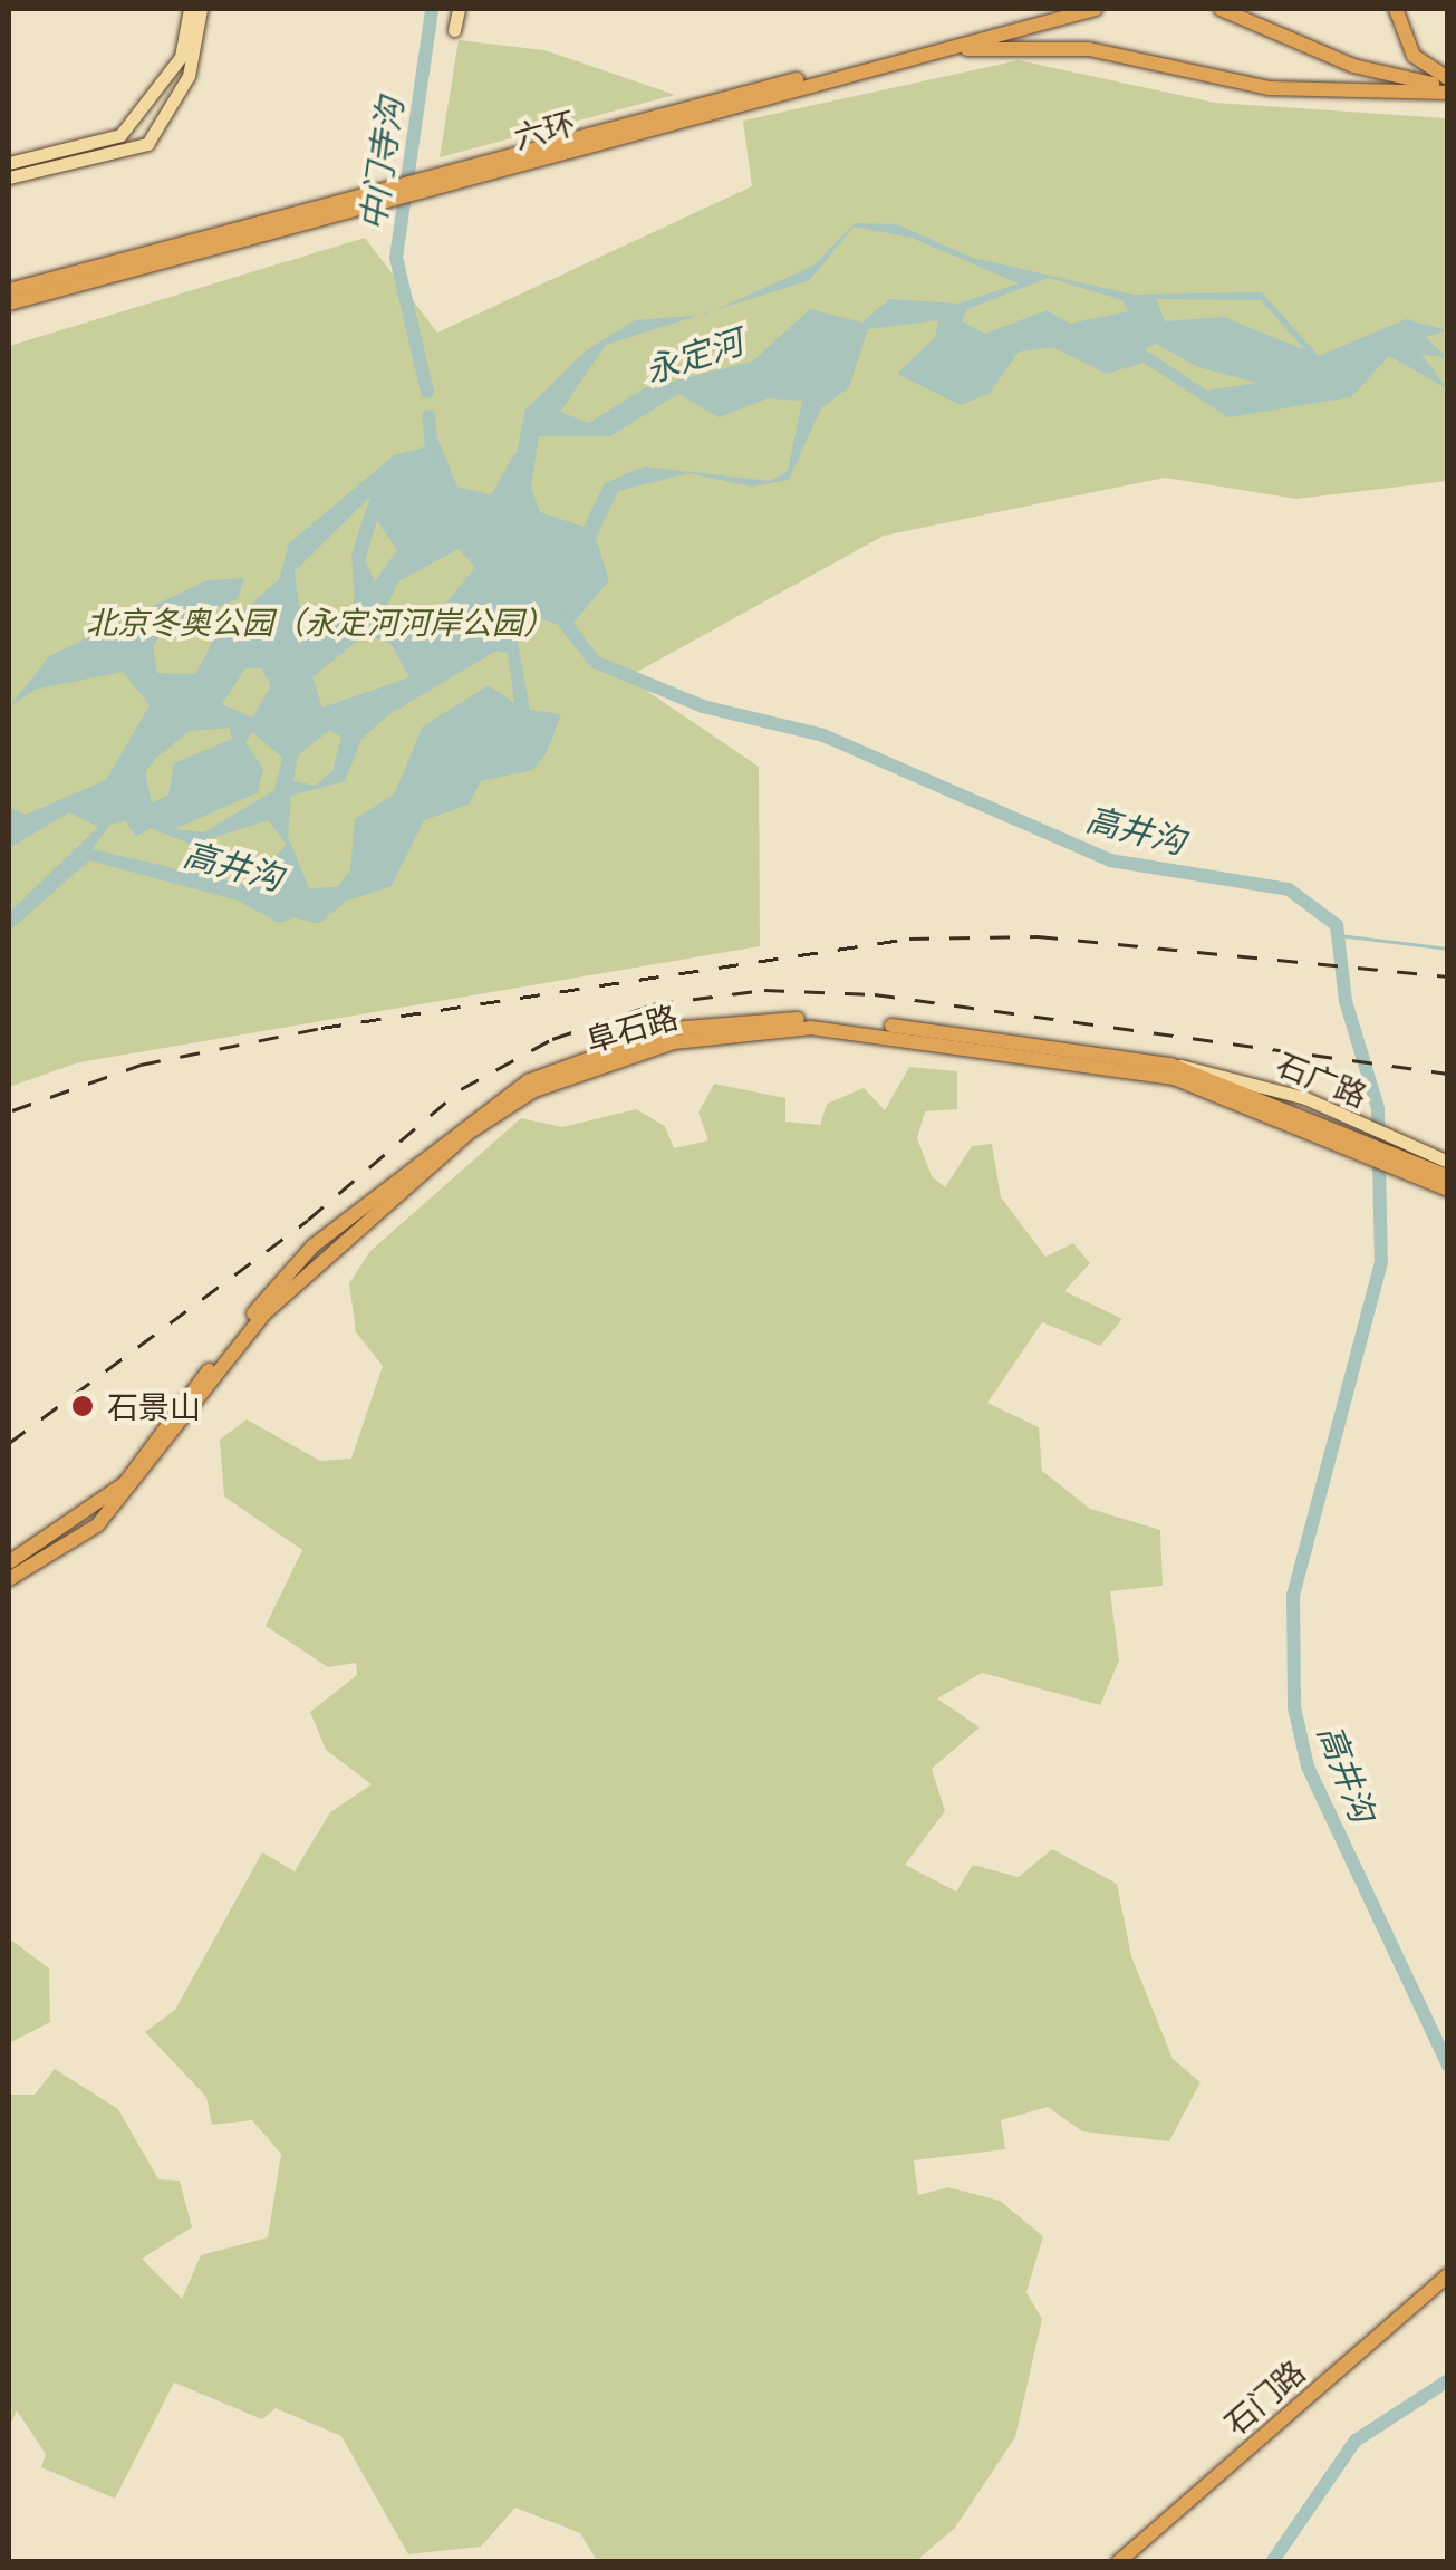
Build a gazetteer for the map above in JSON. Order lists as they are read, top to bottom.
{
  "streets": {
    "highway": ["六环", "阜石路", "石门路"],
    "main road": ["石广路"]
  },
  "crossings": [
    ["阜石路", "石广路"]
  ],
  "water": ["中门寺沟", "永定河", "高井沟"],
  "parks": ["北京冬奥公园（永定河河岸公园）"],
  "places": ["石景山"]
}
